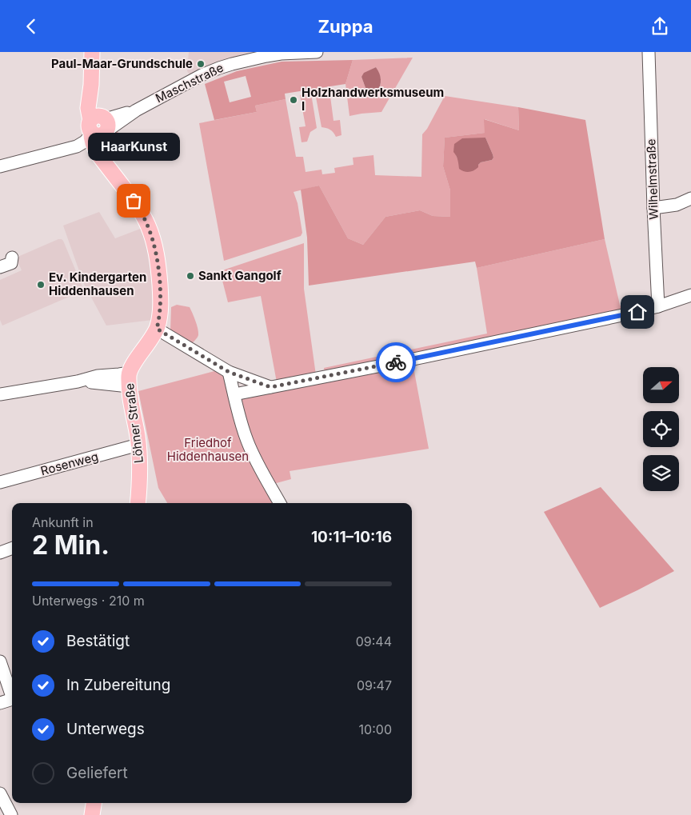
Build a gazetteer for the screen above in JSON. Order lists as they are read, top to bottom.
{
  "streets": {
    "main road": ["Löhner Straße"],
    "street": ["Maschstraße", "Wilhelmstraße", "Rosenweg"]
  },
  "crossings": [
    ["Maschstraße", "Löhner Straße"],
    ["Löhner Straße", "Rosenweg"]
  ],
  "parks": ["Friedhof Hiddenhausen"],
  "places": [
    "Paul-Maar-Grundschule",
    "Holzhandwerksmuseum I",
    "HaarKunst",
    "Sankt Gangolf",
    "Ev. Kindergarten Hiddenhausen"
  ],
  "north": "right",
  "page": {
    "header": "Zuppa",
    "bubble": "HaarKunst",
    "heading": ["2 Min.", "Ankunft in", "10:11–10:16"],
    "bar": "Unterwegs · 210 m",
    "list": [
      ["Bestätigt", "09:44"],
      ["In Zubereitung", "09:47"],
      ["Unterwegs", "10:00"],
      "Geliefert"
    ]
  }
}
